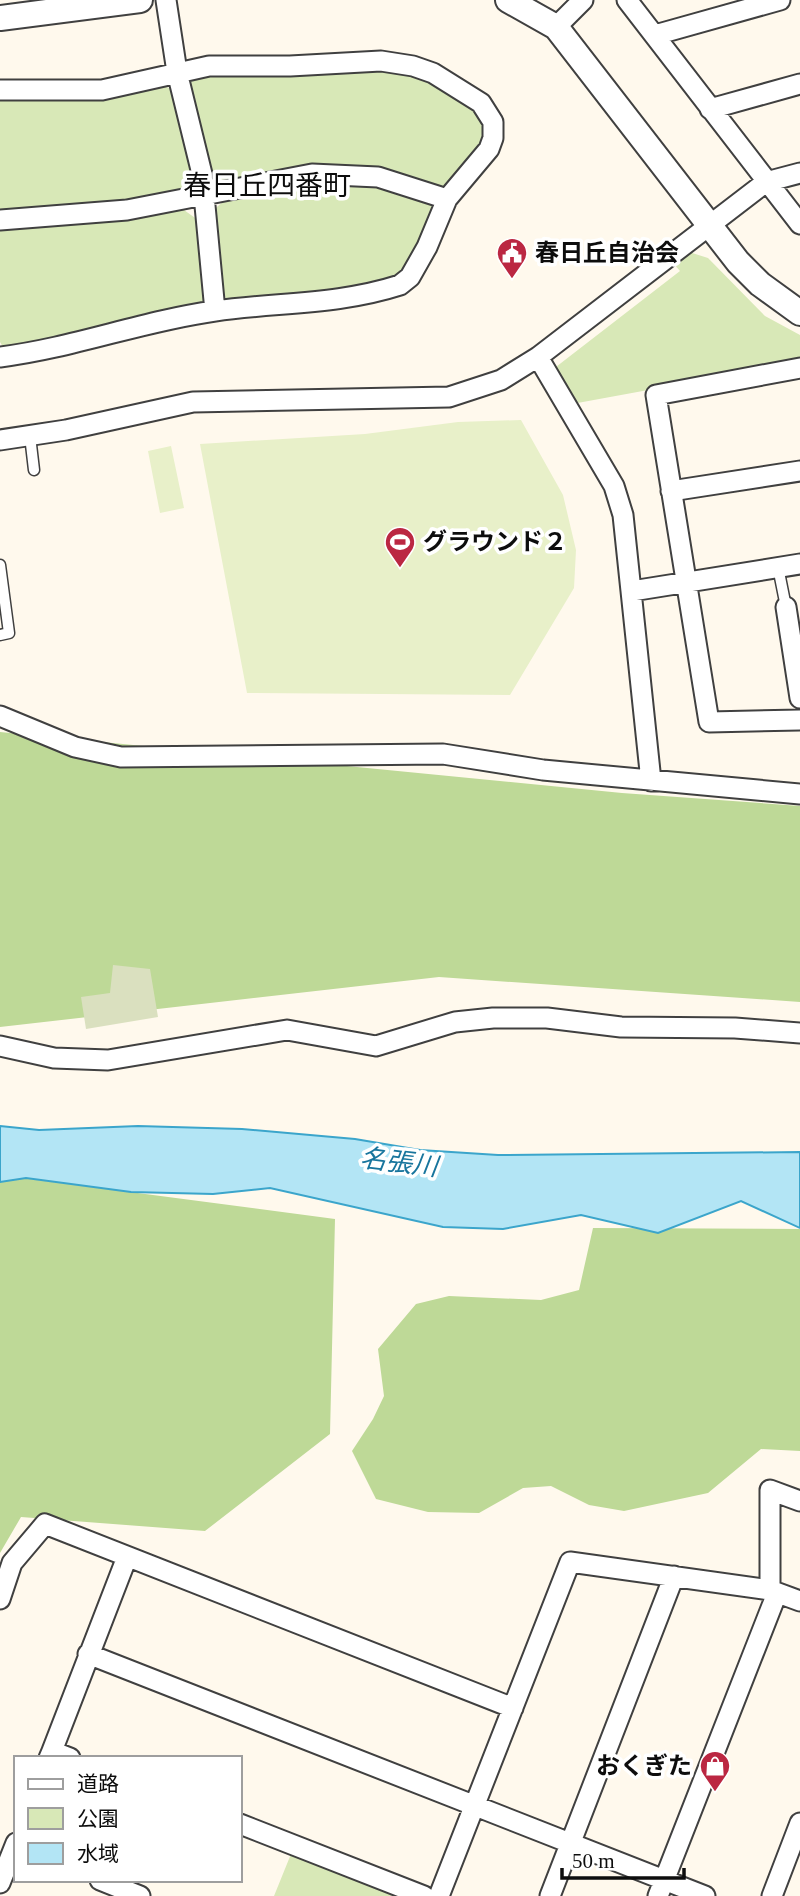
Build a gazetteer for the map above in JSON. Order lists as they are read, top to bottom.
{
  "districts": ["春日丘四番町"],
  "water": ["名張川"],
  "places": {
    "public building": ["春日丘自治会"],
    "sports": ["グラウンド２"],
    "shop": ["おくぎた"]
  },
  "legend": ["道路", "公園", "水域"],
  "scale_bar": "50 m"
}
